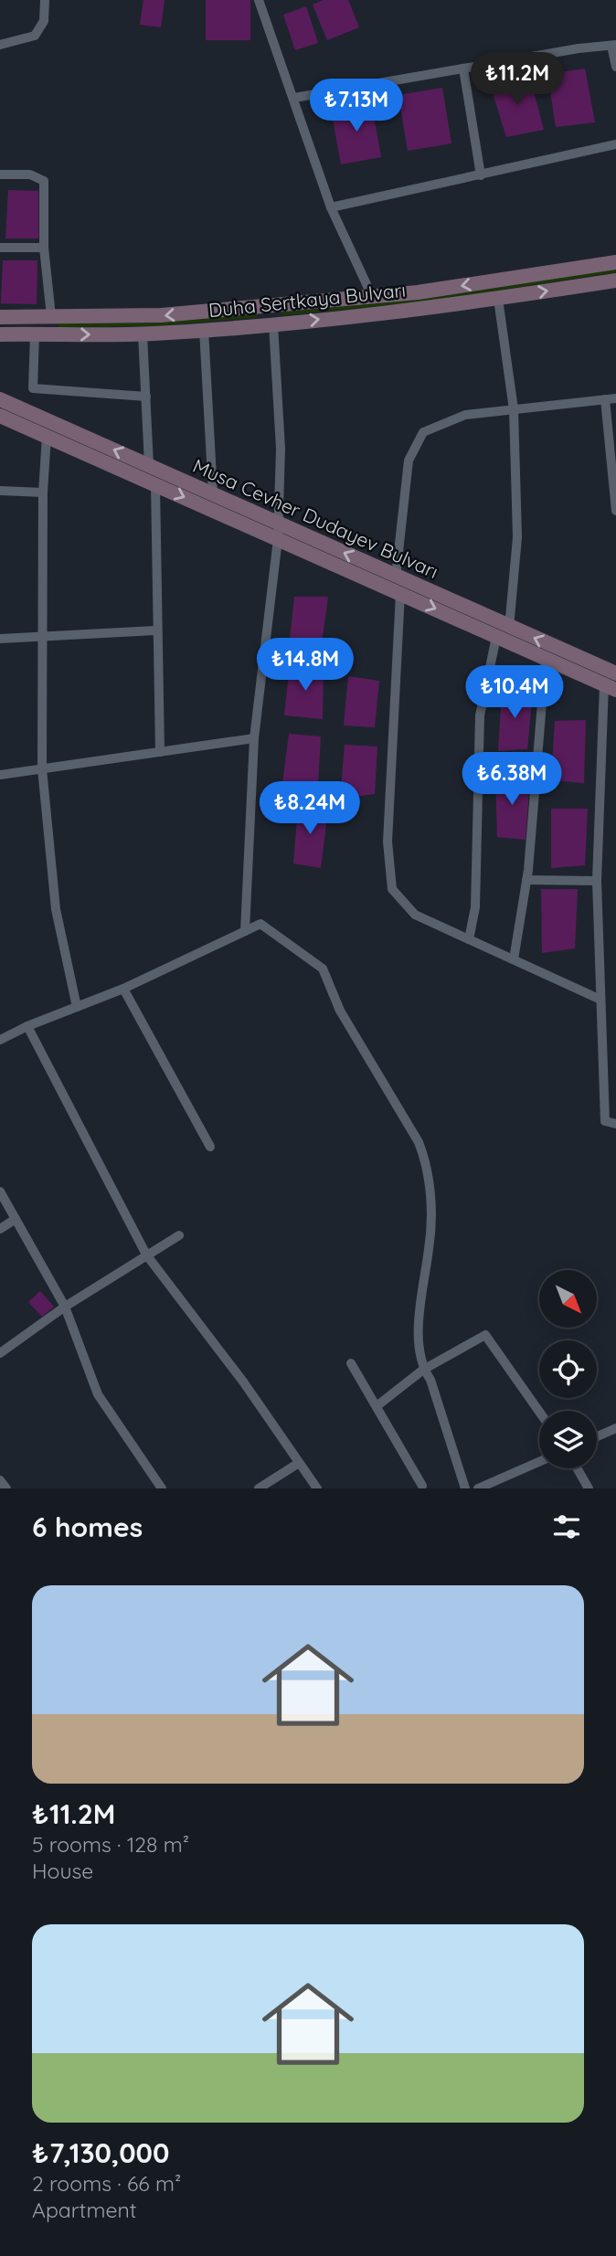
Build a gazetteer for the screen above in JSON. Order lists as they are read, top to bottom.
{
  "streets": {
    "main road": ["Duha Sertkaya Bulvarı", "Musa Cevher Dudayev Bulvarı"]
  },
  "north": "bottom right",
  "page": {
    "price": [
      "₺11.2M",
      "₺7.13M",
      "₺14.8M",
      "₺10.4M",
      "₺6.38M",
      "₺8.24M"
    ],
    "heading": "6 homes",
    "list": [
      {
        "name": "₺11.2M",
        "note": "5 rooms · 128 m² · House"
      },
      {
        "name": "₺7,130,000",
        "note": "2 rooms · 66 m² · Apartment"
      }
    ]
  }
}
